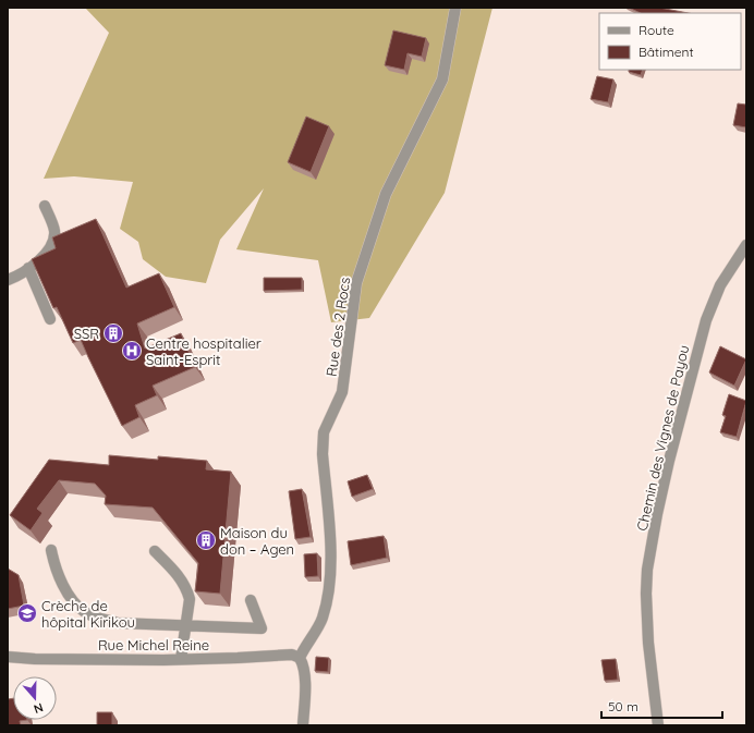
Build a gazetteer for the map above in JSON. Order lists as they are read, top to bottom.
{
  "streets": {
    "street": ["Rue des 2 Rocs", "Chemin des Vignes de Payou", "Rue Michel Reine"]
  },
  "crossings": [
    ["Rue des 2 Rocs", "Rue Michel Reine"]
  ],
  "places": {
    "building": ["SSR", "Maison du don – Agen"],
    "hospital": ["Centre hospitalier Saint-Esprit"],
    "school or university": ["Crèche de hôpital Kirikou"]
  },
  "legend": ["Route", "Bâtiment"],
  "scale_bar": "50 m",
  "north": "bottom"
}
